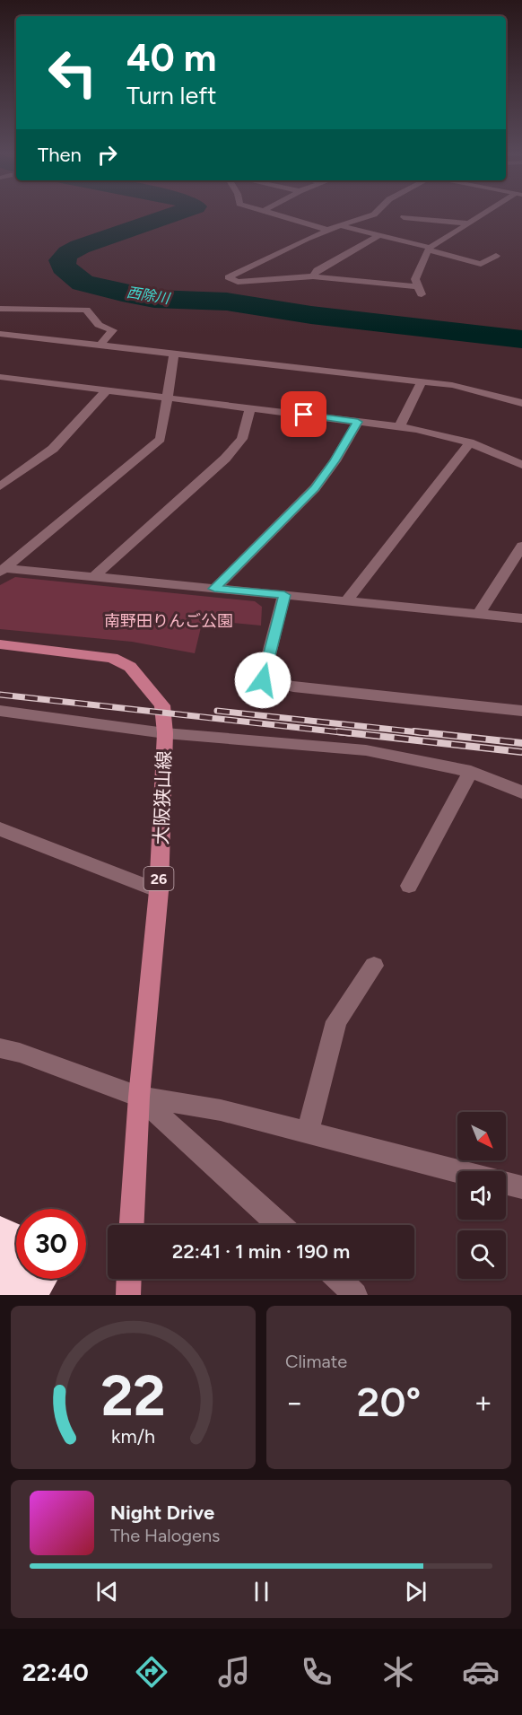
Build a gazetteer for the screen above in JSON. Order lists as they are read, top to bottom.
{
  "streets": {
    "main road": ["大阪狭山線", "26"]
  },
  "water": ["西除川"],
  "parks": ["南野田りんご公園"],
  "north": "bottom right",
  "page": {
    "turn": ["40 m", "Turn left"],
    "then": "Then",
    "limit": "30",
    "trip": "22:41 · 1 min · 190 m",
    "tile": "Climate",
    "heat": ["−", "20°", "+"],
    "song": ["Night Drive", "The Halogens"],
    "tabs": "22:40",
    "gauge": ["22", "km/h"]
  }
}
